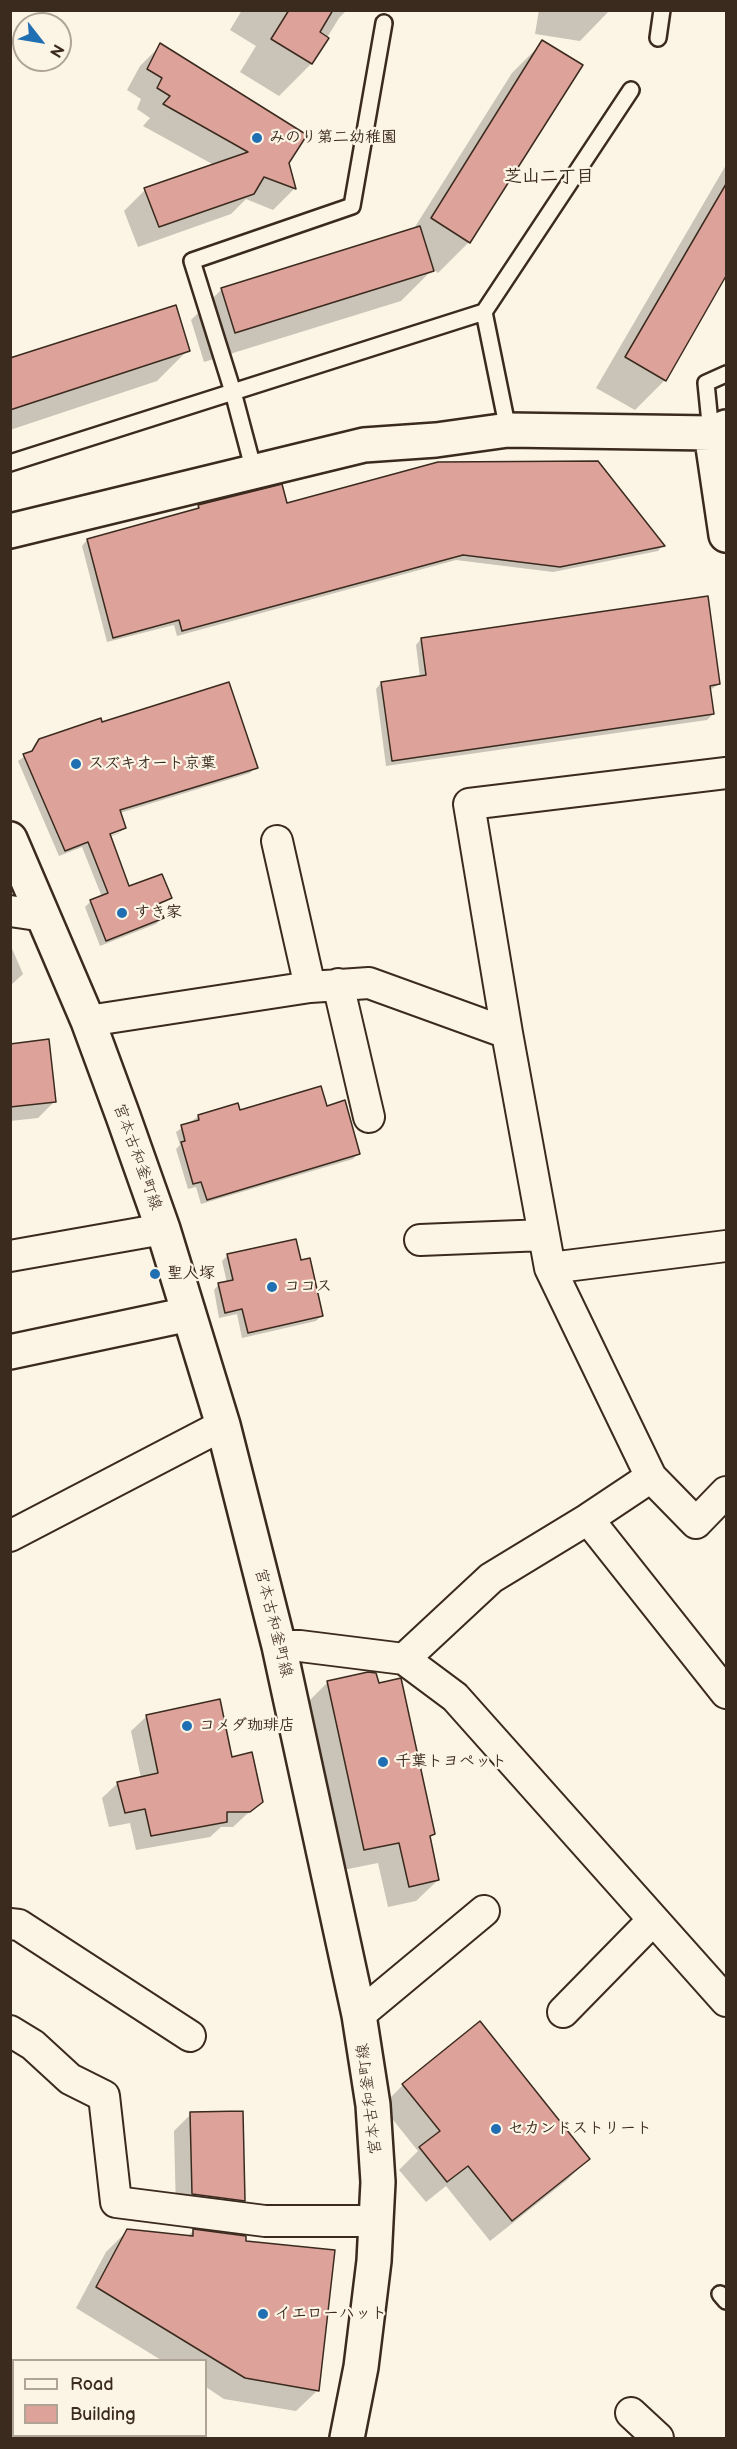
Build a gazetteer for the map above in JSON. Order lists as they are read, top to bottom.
{
  "streets": {
    "street": ["宮本古和釜町線"]
  },
  "districts": ["芝山二丁目"],
  "places": [
    "みのり第二幼稚園",
    "スズキオート京葉",
    "すき家",
    "聖人塚",
    "ココス",
    "コメダ珈琲店",
    "千葉トヨペット",
    "セカンドストリート",
    "イエローハット"
  ],
  "legend": ["Road", "Building"],
  "north": "bottom right"
}
